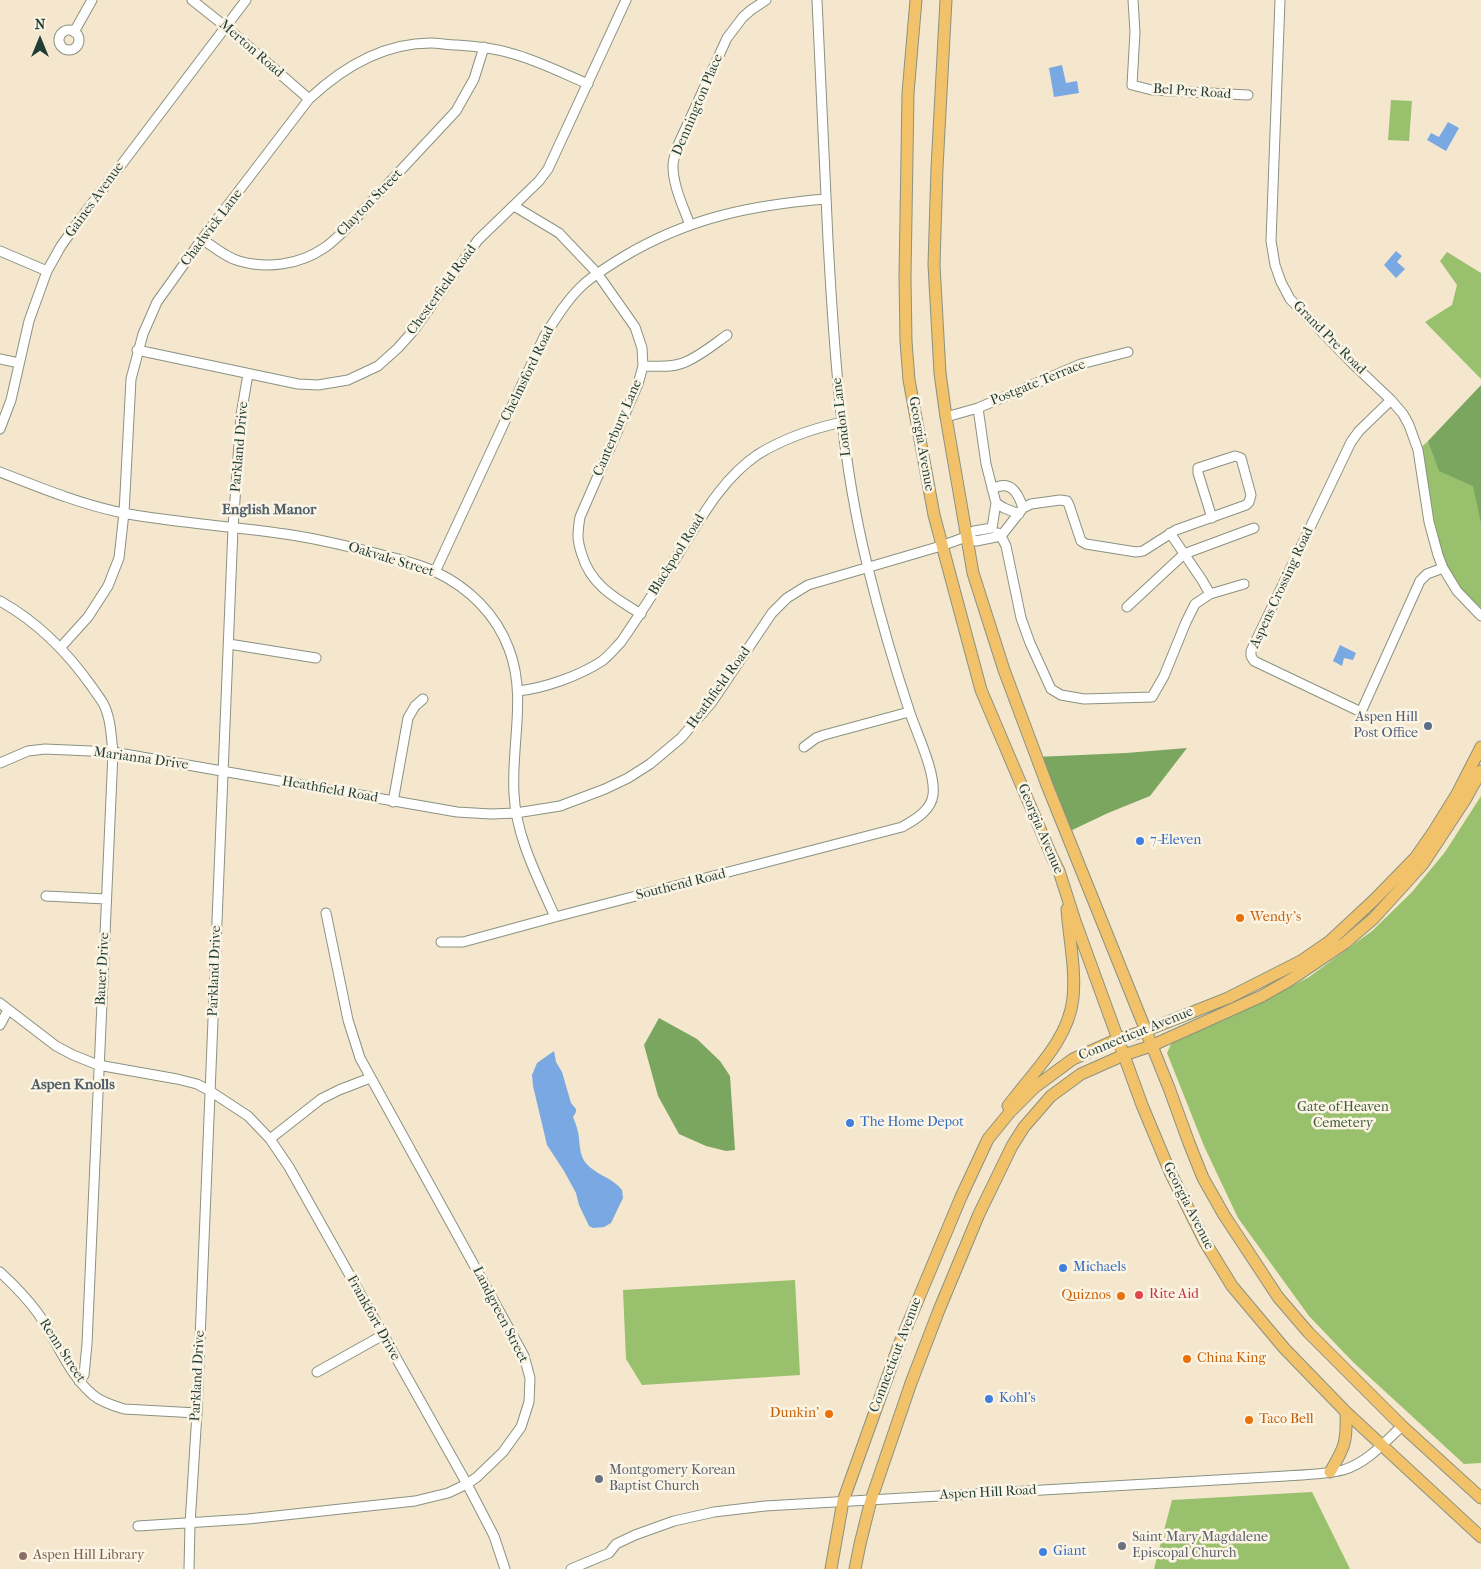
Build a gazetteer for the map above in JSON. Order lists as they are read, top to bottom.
{
  "streets": {
    "main road": ["Georgia Avenue", "Connecticut Avenue"],
    "street": [
      "Merton Road",
      "Bel Pre Road",
      "Dennington Place",
      "Gaines Avenue",
      "Clayton Street",
      "Chadwick Lane",
      "Chesterfield Road",
      "Grand Pre Road",
      "Chelmsford Road",
      "Postgate Terrace",
      "London Lane",
      "Canterbury Lane",
      "Parkland Drive",
      "Blackpool Road",
      "Oakvale Street",
      "Aspens Crossing Road",
      "Heathfield Road",
      "Marianna Drive",
      "Southend Road",
      "Bauer Drive",
      "Landgreen Street",
      "Frankfort Drive",
      "Renn Street",
      "Aspen Hill Road"
    ]
  },
  "crossings": [
    ["Merton Road", "Gaines Avenue"],
    ["Merton Road", "Chadwick Lane"],
    ["Dennington Place", "Chelmsford Road"],
    ["Clayton Street", "Chadwick Lane"],
    ["Chadwick Lane", "Chesterfield Road"],
    ["Chadwick Lane", "Oakvale Street"],
    ["Chadwick Lane", "Bauer Drive"],
    ["Chesterfield Road", "Canterbury Lane"],
    ["Chesterfield Road", "Parkland Drive"],
    ["Grand Pre Road", "Aspens Crossing Road"],
    ["Chelmsford Road", "London Lane"],
    ["Chelmsford Road", "Canterbury Lane"],
    ["Chelmsford Road", "Oakvale Street"],
    ["Postgate Terrace", "Georgia Avenue"],
    ["London Lane", "Blackpool Road"],
    ["London Lane", "Heathfield Road"],
    ["London Lane", "Southend Road"],
    ["Canterbury Lane", "Blackpool Road"],
    ["Georgia Avenue", "Heathfield Road"],
    ["Georgia Avenue", "Connecticut Avenue"],
    ["Georgia Avenue", "Aspen Hill Road"],
    ["Parkland Drive", "Oakvale Street"],
    ["Parkland Drive", "Heathfield Road"],
    ["Parkland Drive", "Marianna Drive"],
    ["Parkland Drive", "Landgreen Street"],
    ["Parkland Drive", "Frankfort Drive"],
    ["Parkland Drive", "Renn Street"],
    ["Blackpool Road", "Oakvale Street"],
    ["Oakvale Street", "Heathfield Road"],
    ["Oakvale Street", "Southend Road"],
    ["Heathfield Road", "Marianna Drive"],
    ["Marianna Drive", "Bauer Drive"],
    ["Bauer Drive", "Frankfort Drive"],
    ["Bauer Drive", "Renn Street"],
    ["Connecticut Avenue", "Aspen Hill Road"],
    ["Landgreen Street", "Frankfort Drive"]
  ],
  "districts": ["English Manor", "Aspen Knolls"],
  "parks": ["Gate of Heaven Cemetery"],
  "places": [
    "Aspen Hill Post Office",
    "7-Eleven",
    "Wendy's",
    "The Home Depot",
    "Michaels",
    "Rite Aid",
    "Quiznos",
    "China King",
    "Kohl's",
    "Dunkin'",
    "Taco Bell",
    "Montgomery Korean Baptist Church",
    "Saint Mary Magdalene Episcopal Church",
    "Giant",
    "Aspen Hill Library"
  ],
  "north": "top"
}
